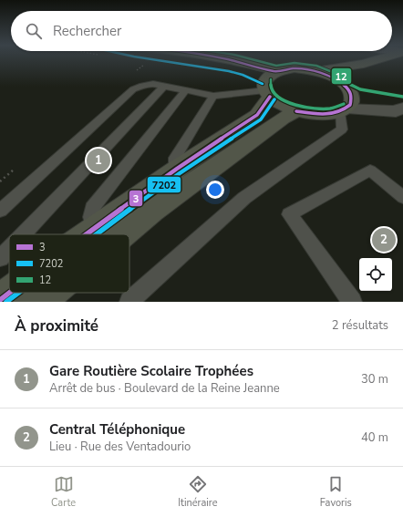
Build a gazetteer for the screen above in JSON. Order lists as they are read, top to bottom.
{
  "lines": ["transit line 3", "transit line 7202", "transit line 12"],
  "legend": ["3", "7202", "12"],
  "page": {
    "search": "Rechercher",
    "pins": ["1", "2"],
    "heading": ["À proximité", "2 résultats"],
    "list": [
      {
        "mark": "1",
        "name": "Gare Routière Scolaire Trophées",
        "note": "Arrêt de bus · Boulevard de la Reine Jeanne",
        "value": "30 m"
      },
      {
        "mark": "2",
        "name": "Central Téléphonique",
        "note": "Lieu · Rue des Ventadourio",
        "value": "40 m"
      }
    ],
    "nav": ["Carte", "Itinéraire", "Favoris"]
  }
}
